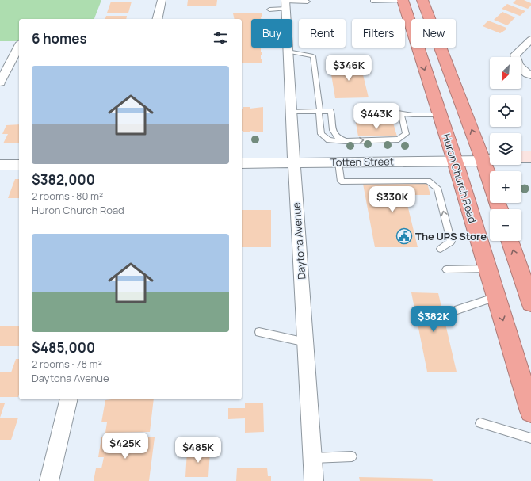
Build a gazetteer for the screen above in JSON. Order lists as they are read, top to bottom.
{
  "streets": {
    "highway": ["Huron Church Road"],
    "street": ["Totten Street", "Daytona Avenue"]
  },
  "crossings": [
    ["Totten Street", "Huron Church Road"],
    ["Totten Street", "Daytona Avenue"]
  ],
  "places": {
    "public building": ["The UPS Store"]
  },
  "north": "bottom left",
  "page": {
    "chip": [
      "Buy",
      "Rent",
      "Filters",
      "New"
    ],
    "heading": "6 homes",
    "price": [
      "$346K",
      "$443K",
      "$330K",
      "$382K",
      "$425K",
      "$485K"
    ],
    "map_buttons": ["+", "−"],
    "list": [
      {
        "name": "$382,000",
        "note": "2 rooms · 80 m² · Huron Church Road"
      },
      {
        "name": "$485,000",
        "note": "2 rooms · 78 m² · Daytona Avenue"
      }
    ]
  }
}
